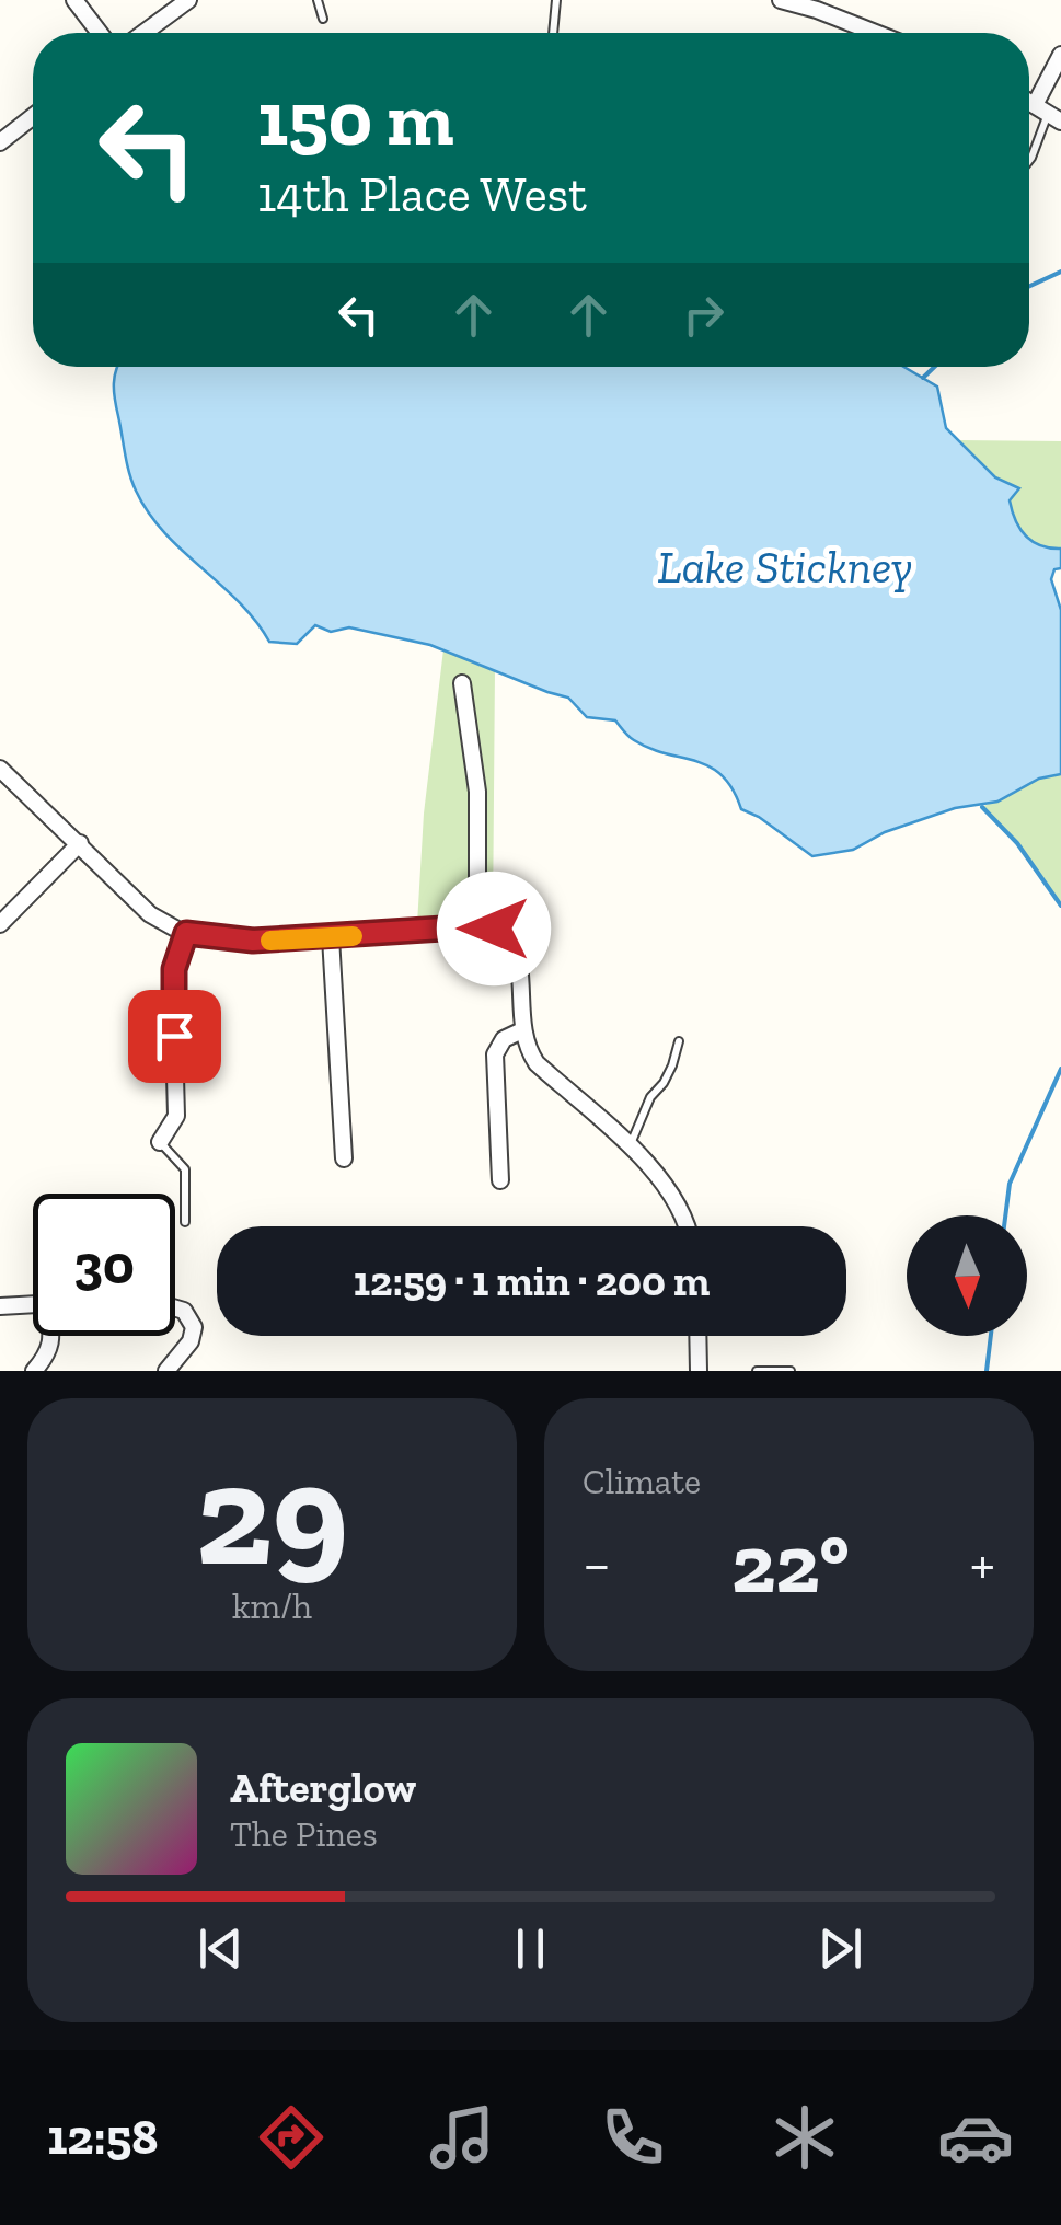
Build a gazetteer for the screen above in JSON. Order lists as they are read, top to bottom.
{
  "water": ["Lake Stickney"],
  "north": "bottom",
  "page": {
    "turn": ["150 m", "14th Place West"],
    "limit": "30",
    "trip": "12:59 · 1 min · 200 m",
    "tile": [
      ["29", "km/h"],
      "Climate"
    ],
    "heat": ["−", "22°", "+"],
    "song": ["Afterglow", "The Pines"],
    "tabs": "12:58"
  }
}
